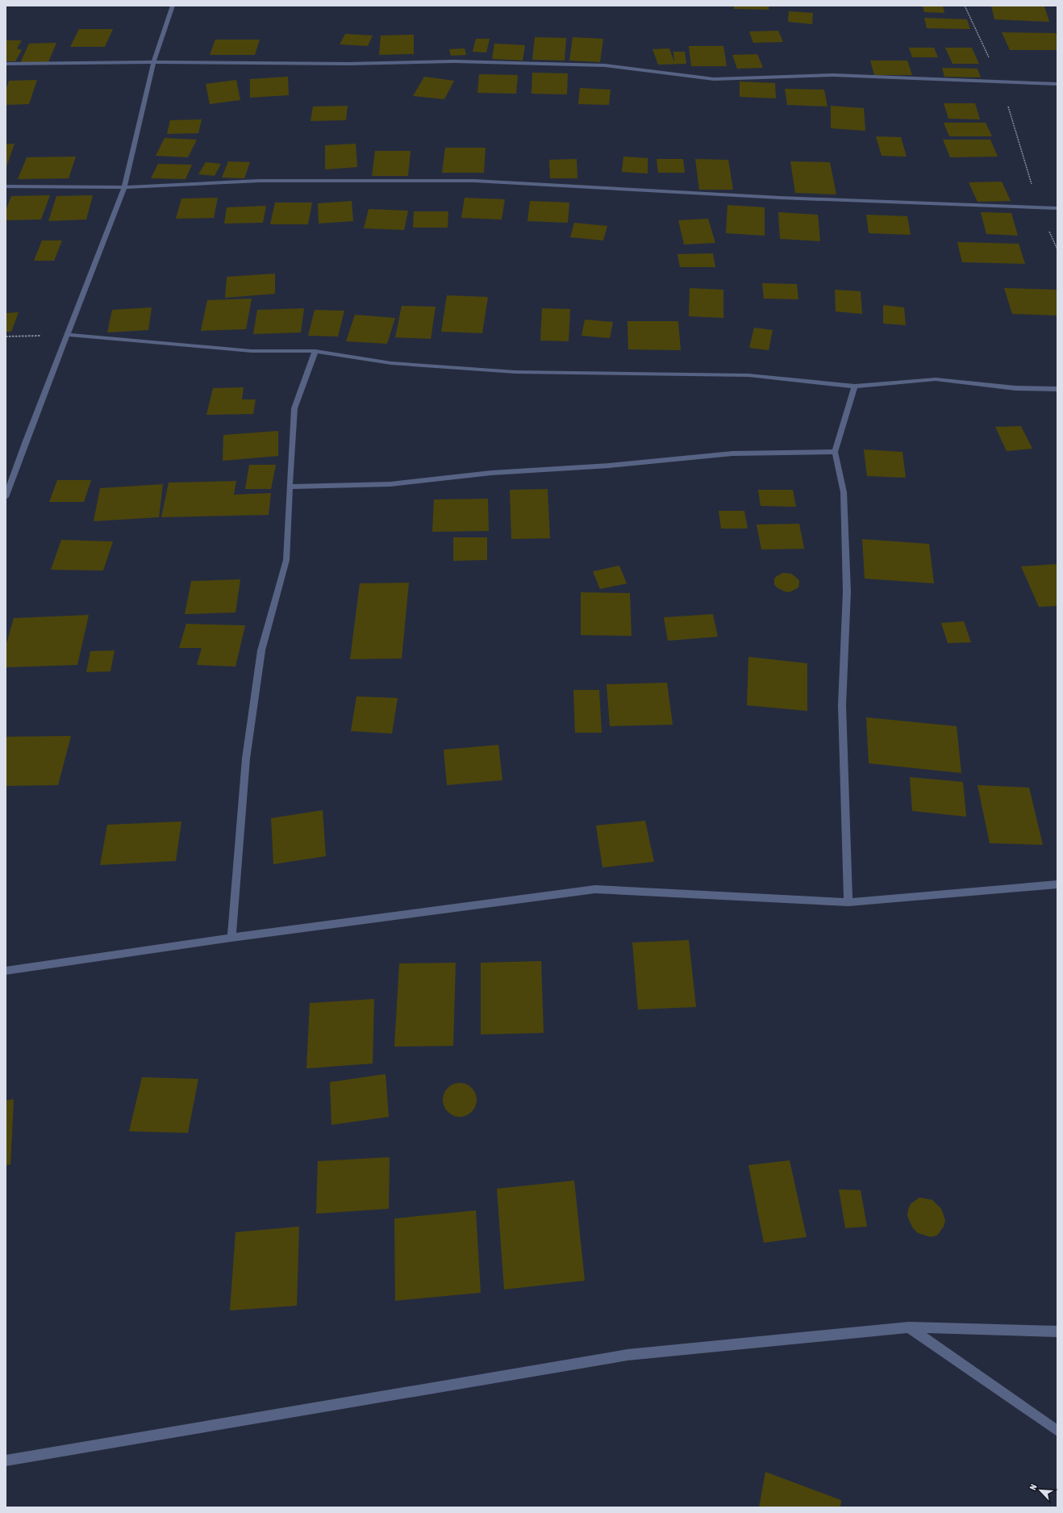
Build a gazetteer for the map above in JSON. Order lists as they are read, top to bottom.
{
  "north": "top left"
}
